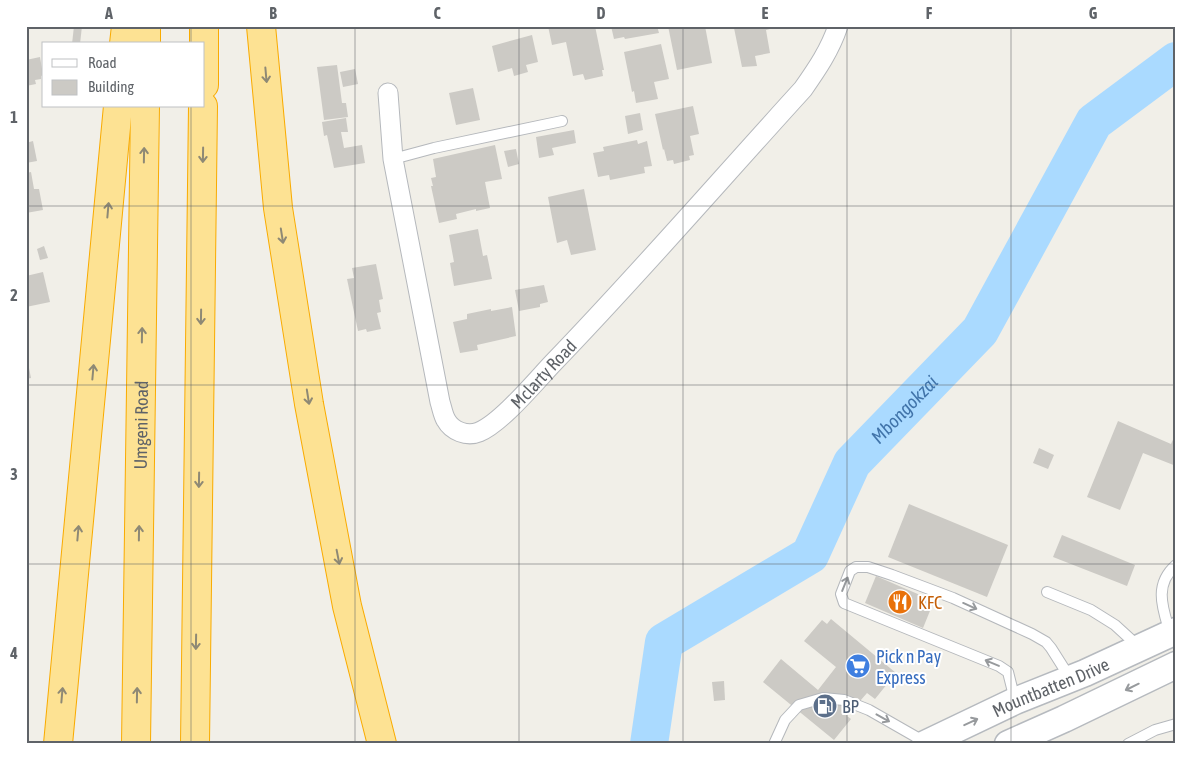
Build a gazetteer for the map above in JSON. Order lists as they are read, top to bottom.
{
  "streets": {
    "highway": ["Umgeni Road"],
    "main road": ["Mountbatten Drive"],
    "street": ["Mclarty Road"]
  },
  "water": ["Mbongokzai"],
  "places": {
    "restaurant": ["KFC"],
    "supermarket": ["Pick n Pay Express"],
    "fuel station": ["BP"]
  },
  "legend": ["Road", "Building"],
  "grid": {
    "columns": [
      "A",
      "B",
      "C",
      "D",
      "E",
      "F",
      "G"
    ],
    "rows": [
      "1",
      "2",
      "3",
      "4"
    ]
  }
}
